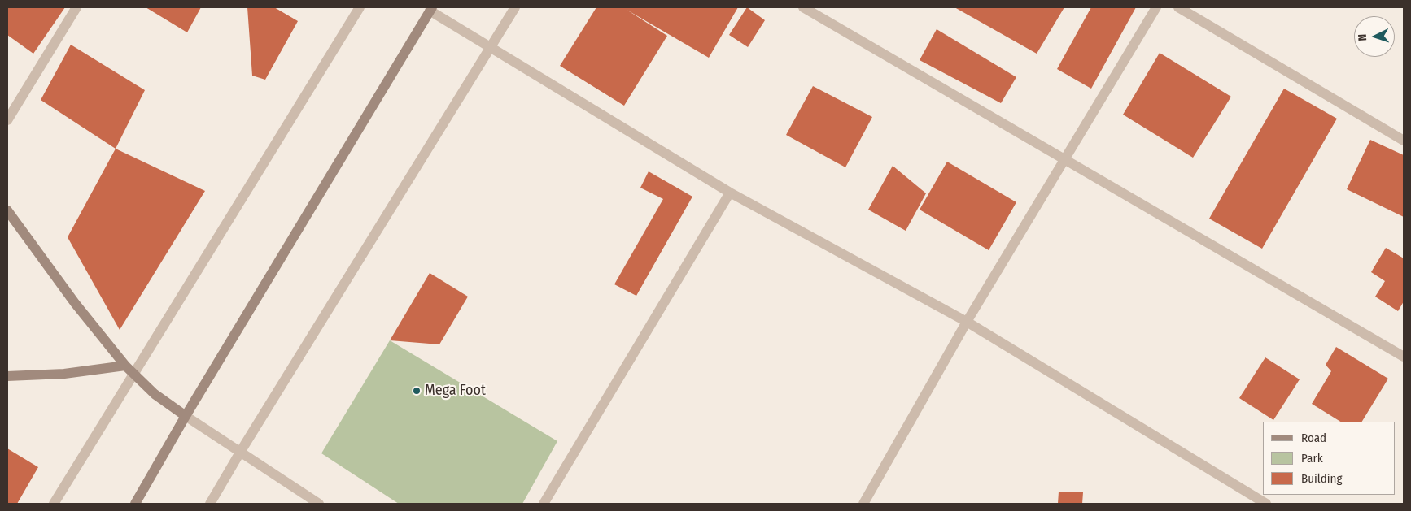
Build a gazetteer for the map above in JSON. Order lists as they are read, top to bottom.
{
  "places": ["Mega Foot"],
  "legend": ["Road", "Park", "Building"],
  "north": "left"
}
